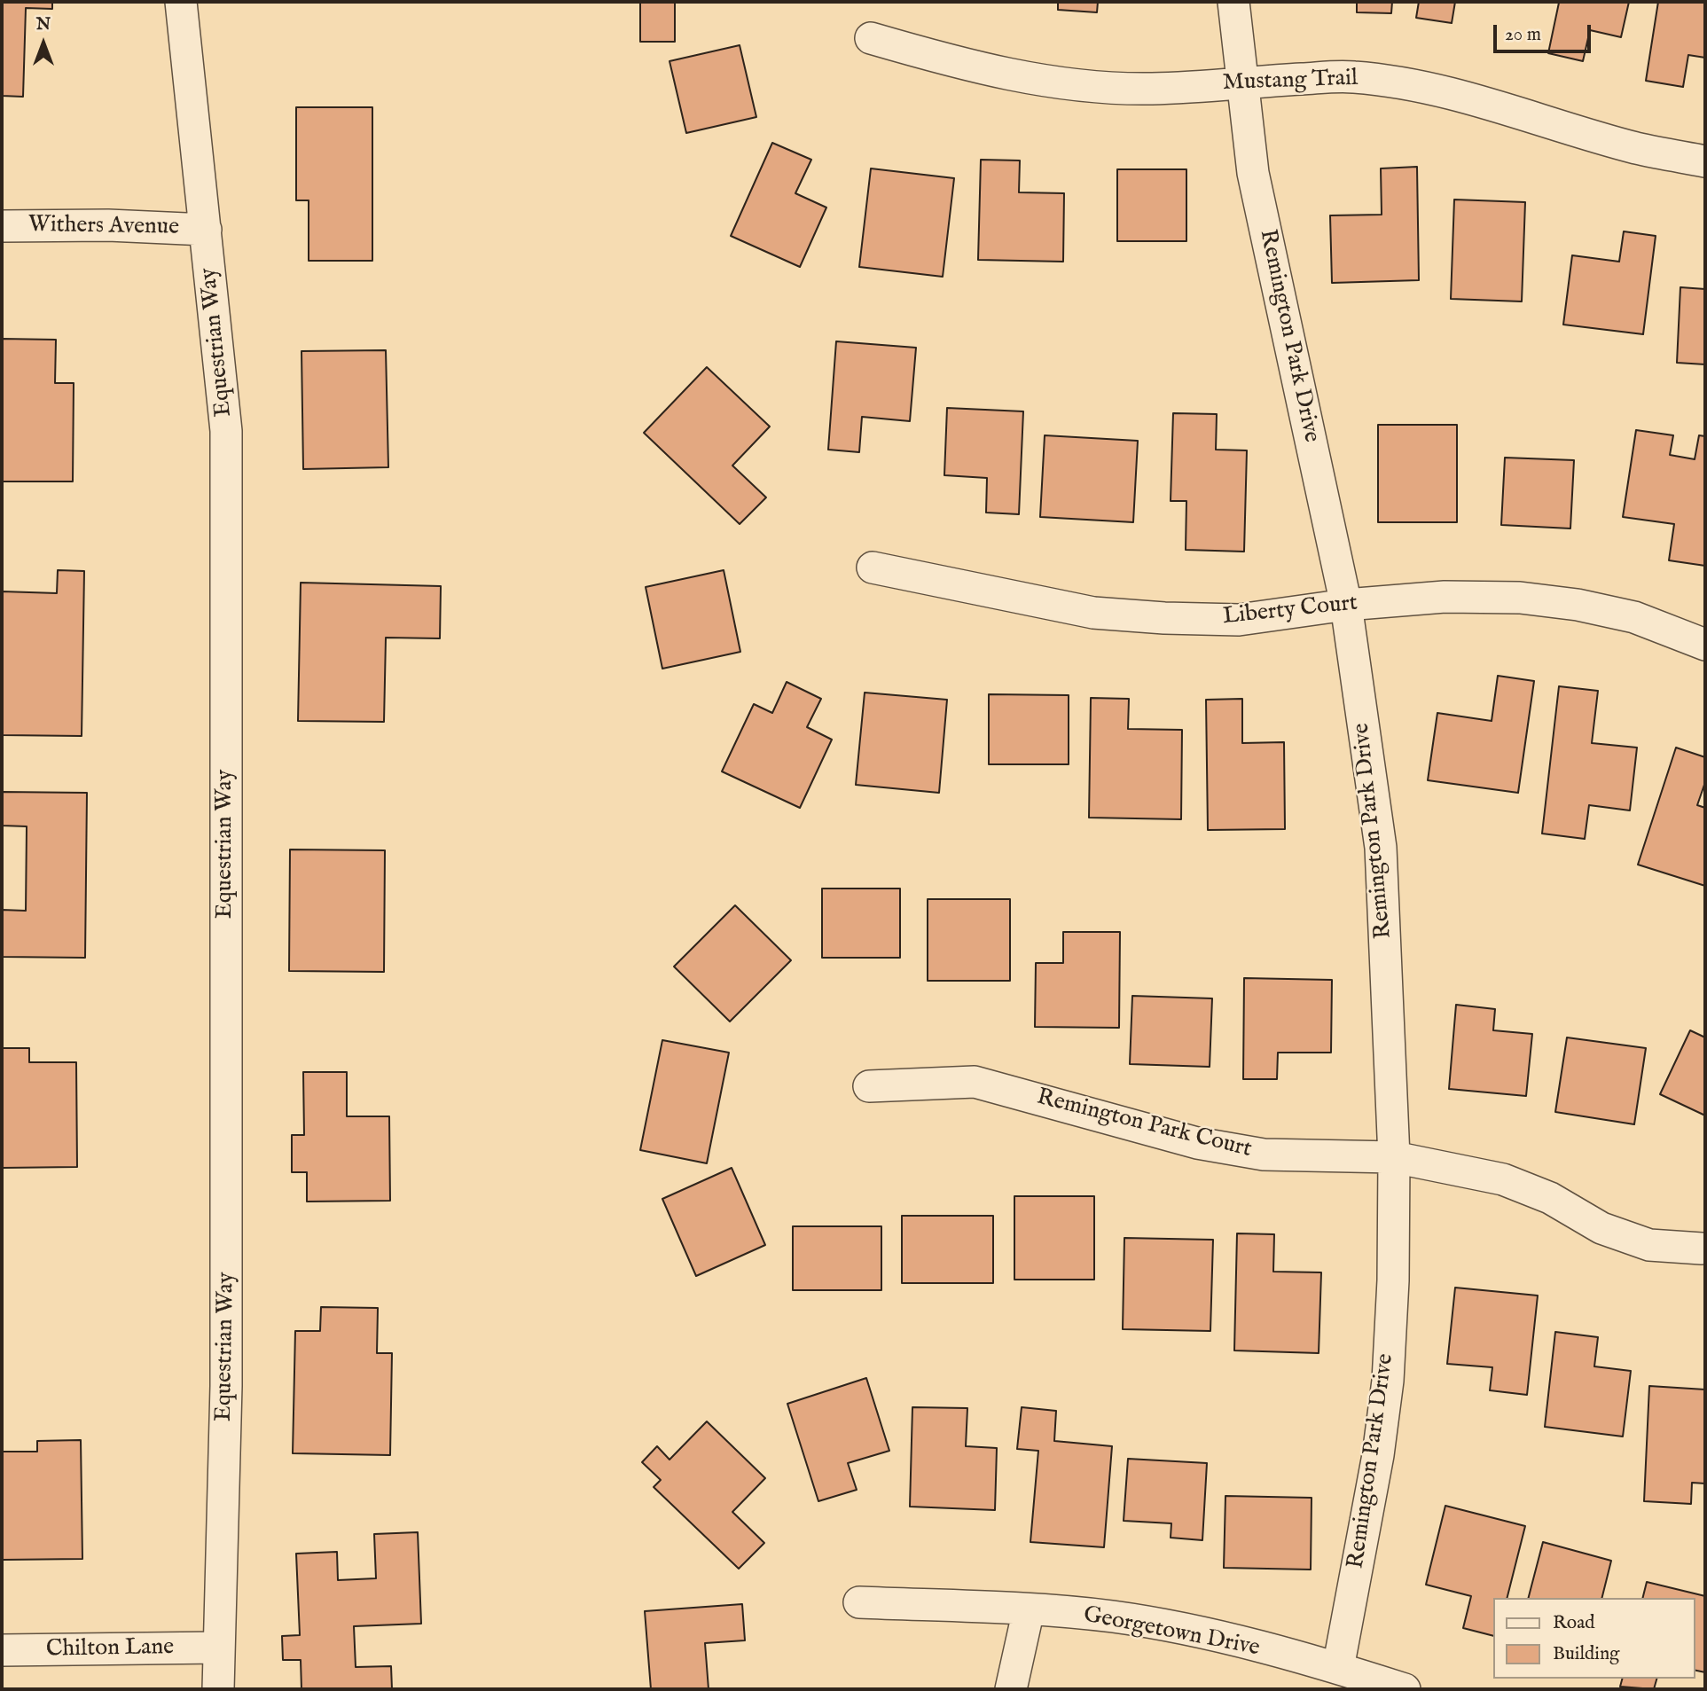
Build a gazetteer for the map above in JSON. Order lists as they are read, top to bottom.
{
  "streets": {
    "street": [
      "Mustang Trail",
      "Withers Avenue",
      "Remington Park Drive",
      "Equestrian Way",
      "Liberty Court",
      "Remington Park Court",
      "Georgetown Drive",
      "Chilton Lane"
    ]
  },
  "crossings": [
    ["Mustang Trail", "Remington Park Drive"],
    ["Withers Avenue", "Equestrian Way"],
    ["Remington Park Drive", "Liberty Court"],
    ["Remington Park Drive", "Remington Park Court"],
    ["Remington Park Drive", "Georgetown Drive"],
    ["Equestrian Way", "Chilton Lane"]
  ],
  "legend": ["Road", "Building"],
  "scale_bar": "20 m",
  "north": "top"
}
